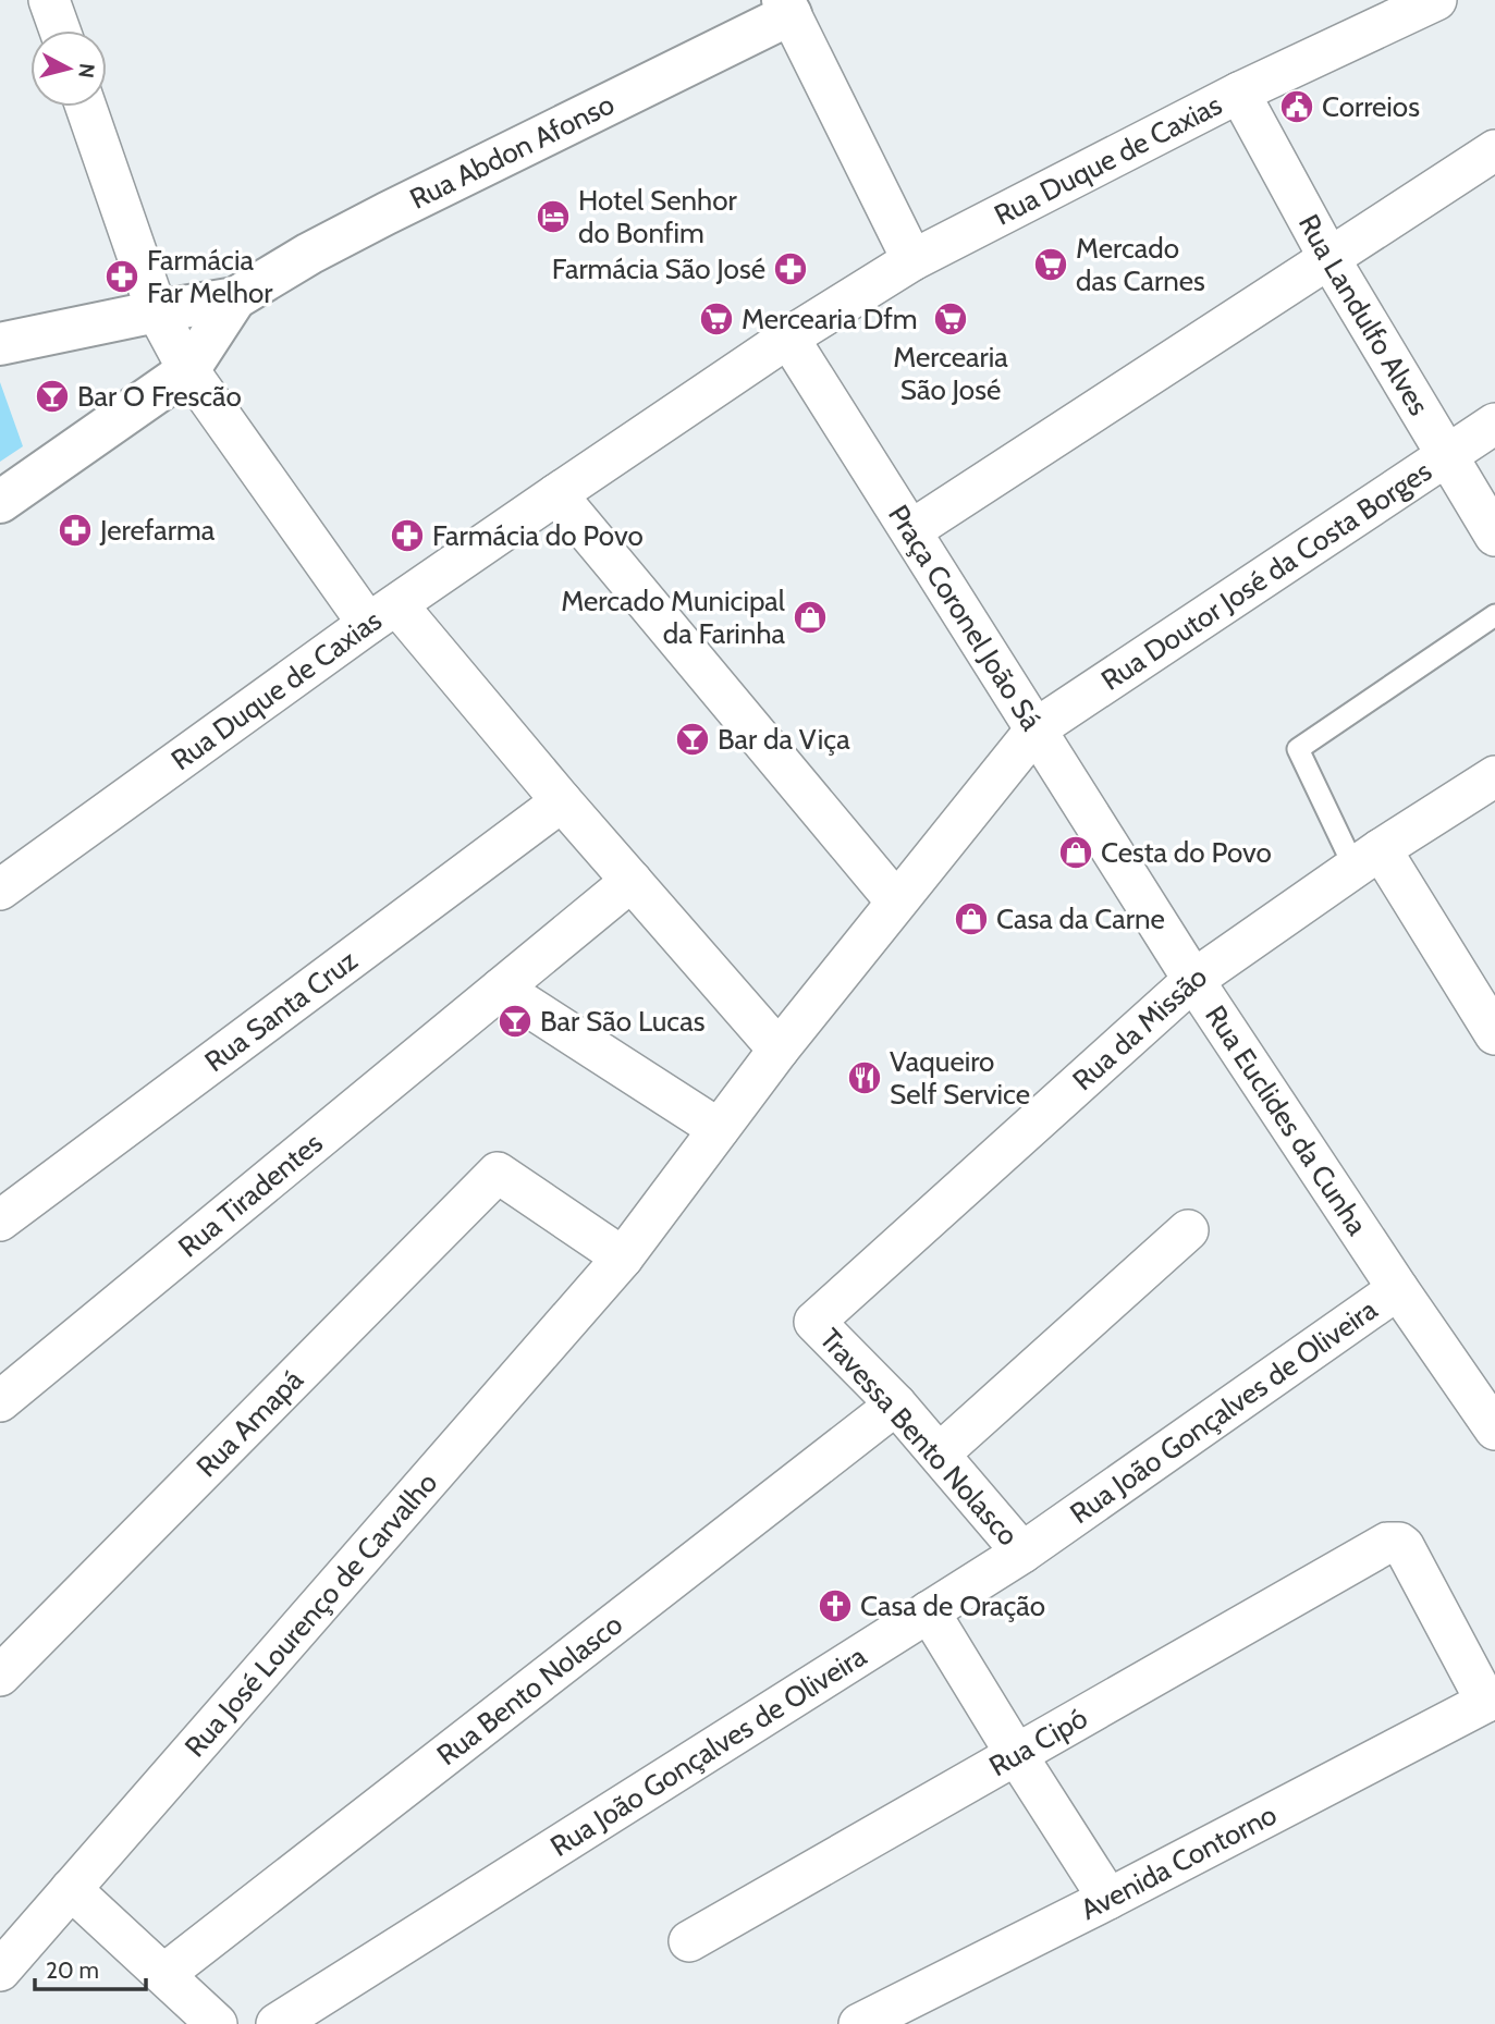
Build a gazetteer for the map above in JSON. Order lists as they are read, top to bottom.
{
  "streets": {
    "street": [
      "Rua Abdon Afonso",
      "Rua Duque de Caxias",
      "Rua Landulfo Alves",
      "Rua Doutor José da Costa Borges",
      "Praça Coronel João Sá",
      "Rua Santa Cruz",
      "Rua da Missão",
      "Rua Euclides da Cunha",
      "Rua Tiradentes",
      "Rua João Gonçalves de Oliveira",
      "Rua Amapá",
      "Travessa Bento Nolasco",
      "Rua José Lourenço de Carvalho",
      "Rua Bento Nolasco",
      "Rua Cipó",
      "Avenida Contorno"
    ]
  },
  "crossings": [
    ["Rua Duque de Caxias", "Rua Landulfo Alves"],
    ["Rua Duque de Caxias", "Praça Coronel João Sá"],
    ["Rua Landulfo Alves", "Rua Doutor José da Costa Borges"],
    ["Rua Doutor José da Costa Borges", "Praça Coronel João Sá"],
    ["Rua Doutor José da Costa Borges", "Rua Euclides da Cunha"],
    ["Praça Coronel João Sá", "Rua Euclides da Cunha"],
    ["Praça Coronel João Sá", "Rua José Lourenço de Carvalho"],
    ["Rua da Missão", "Rua Euclides da Cunha"],
    ["Rua da Missão", "Travessa Bento Nolasco"],
    ["Rua Euclides da Cunha", "Rua João Gonçalves de Oliveira"],
    ["Rua João Gonçalves de Oliveira", "Travessa Bento Nolasco"],
    ["Rua Amapá", "Rua José Lourenço de Carvalho"],
    ["Travessa Bento Nolasco", "Rua Bento Nolasco"],
    ["Rua Cipó", "Avenida Contorno"]
  ],
  "places": {
    "public building": ["Correios"],
    "hotel": ["Hotel Senhor do Bonfim"],
    "supermarket": ["Mercado das Carnes", "Mercearia Dfm", "Mercearia São José"],
    "pharmacy": [
      "Farmácia São José",
      "Farmácia Far Melhor",
      "Jerefarma",
      "Farmácia do Povo"
    ],
    "bar": ["Bar O Frescão", "Bar da Viça", "Bar São Lucas"],
    "shop": ["Mercado Municipal da Farinha", "Cesta do Povo", "Casa da Carne"],
    "restaurant": ["Vaqueiro Self Service"],
    "church": ["Casa de Oração"]
  },
  "scale_bar": "20 m",
  "north": "right"
}
